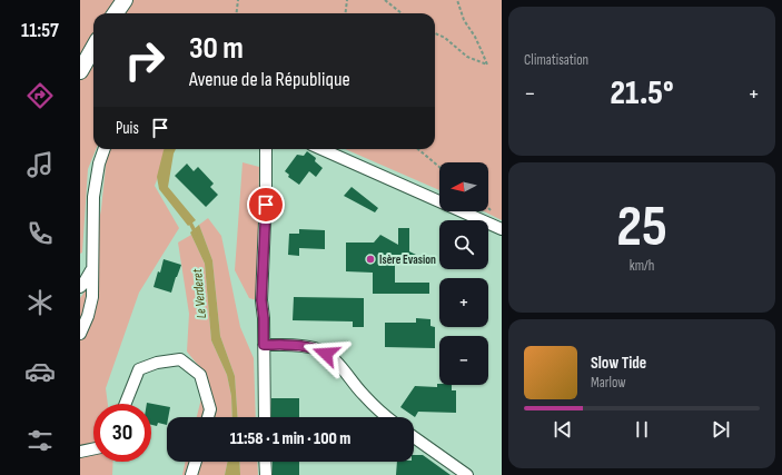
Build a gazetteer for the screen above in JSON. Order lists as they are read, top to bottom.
{
  "water": ["Le Verderet"],
  "places": ["Isère Evasion"],
  "north": "left",
  "page": {
    "tabs": "11:57",
    "tile": [
      "Climatisation",
      ["25", "km/h"]
    ],
    "turn": ["30 m", "Avenue de la République"],
    "heat": ["−", "21.5°", "+"],
    "then": "Puis",
    "map_buttons": ["+", "−"],
    "song": ["Slow Tide", "Marlow"],
    "limit": "30",
    "trip": "11:58 · 1 min · 100 m"
  }
}
